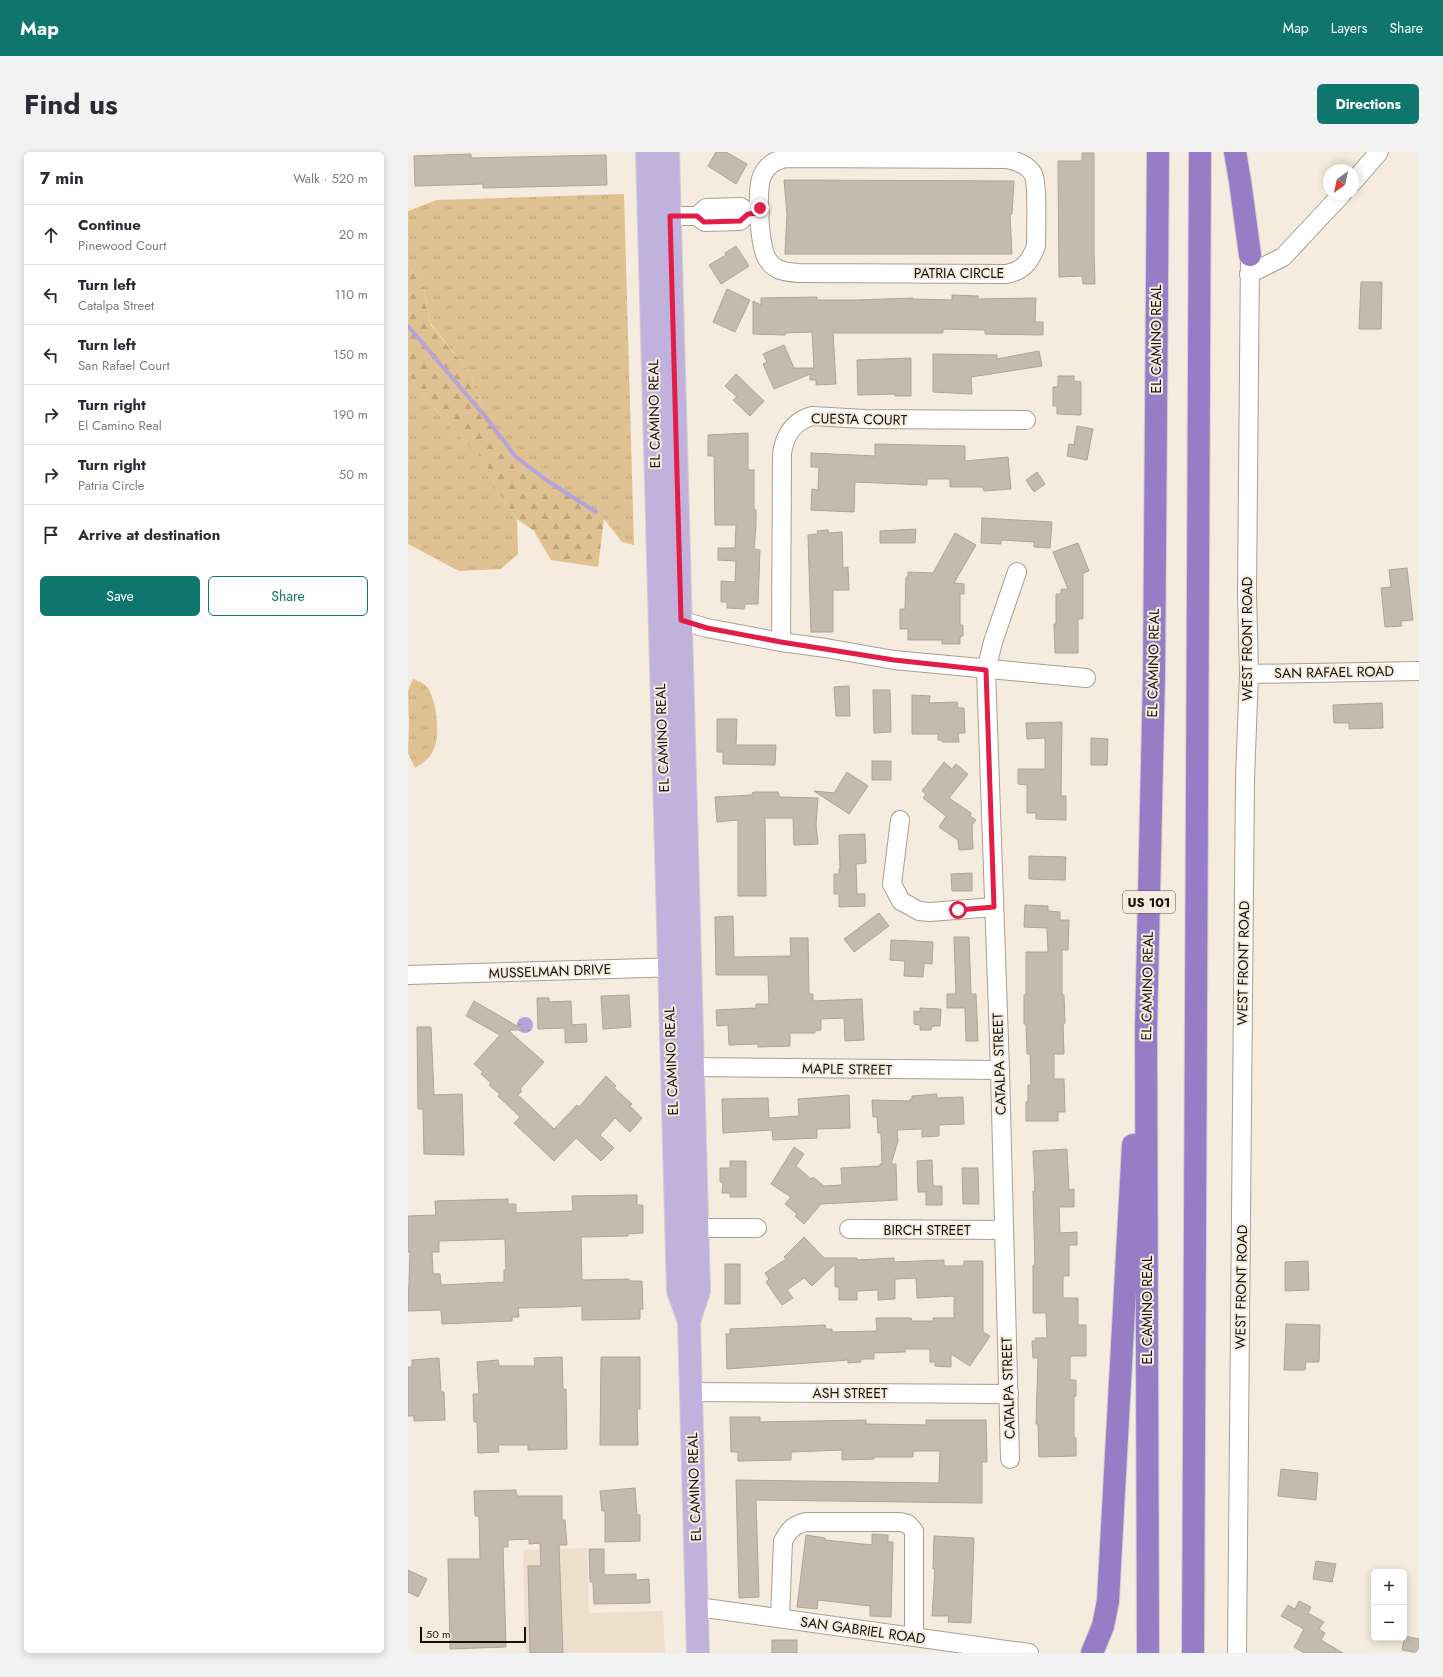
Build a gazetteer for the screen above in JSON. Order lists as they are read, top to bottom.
{
  "streets": {
    "highway": ["EL CAMINO REAL", "US 101"],
    "street": [
      "PATRIA CIRCLE",
      "CUESTA COURT",
      "WEST FRONT ROAD",
      "SAN RAFAEL ROAD",
      "MUSSELMAN DRIVE",
      "CATALPA STREET",
      "MAPLE STREET",
      "BIRCH STREET",
      "ASH STREET",
      "SAN GABRIEL ROAD"
    ]
  },
  "crossings": [
    ["EL CAMINO REAL", "MUSSELMAN DRIVE"],
    ["EL CAMINO REAL", "MAPLE STREET"],
    ["EL CAMINO REAL", "ASH STREET"],
    ["EL CAMINO REAL", "SAN GABRIEL ROAD"],
    ["WEST FRONT ROAD", "SAN RAFAEL ROAD"],
    ["CATALPA STREET", "MAPLE STREET"],
    ["CATALPA STREET", "BIRCH STREET"],
    ["CATALPA STREET", "ASH STREET"]
  ],
  "scale_bar": "50 m",
  "north": "bottom left",
  "page": {
    "header": "Map",
    "nav": ["Map", "Layers", "Share"],
    "title": "Find us",
    "buttons": [
      "Directions",
      ["Save", "Share"]
    ],
    "heading": ["7 min", "Walk · 520 m"],
    "list": [
      ["Continue", "Pinewood Court", "20 m"],
      ["Turn left", "Catalpa Street", "110 m"],
      ["Turn left", "San Rafael Court", "150 m"],
      ["Turn right", "El Camino Real", "190 m"],
      ["Turn right", "Patria Circle", "50 m"],
      "Arrive at destination"
    ],
    "map_buttons": ["+", "−"],
    "scale": "50 m"
  }
}
